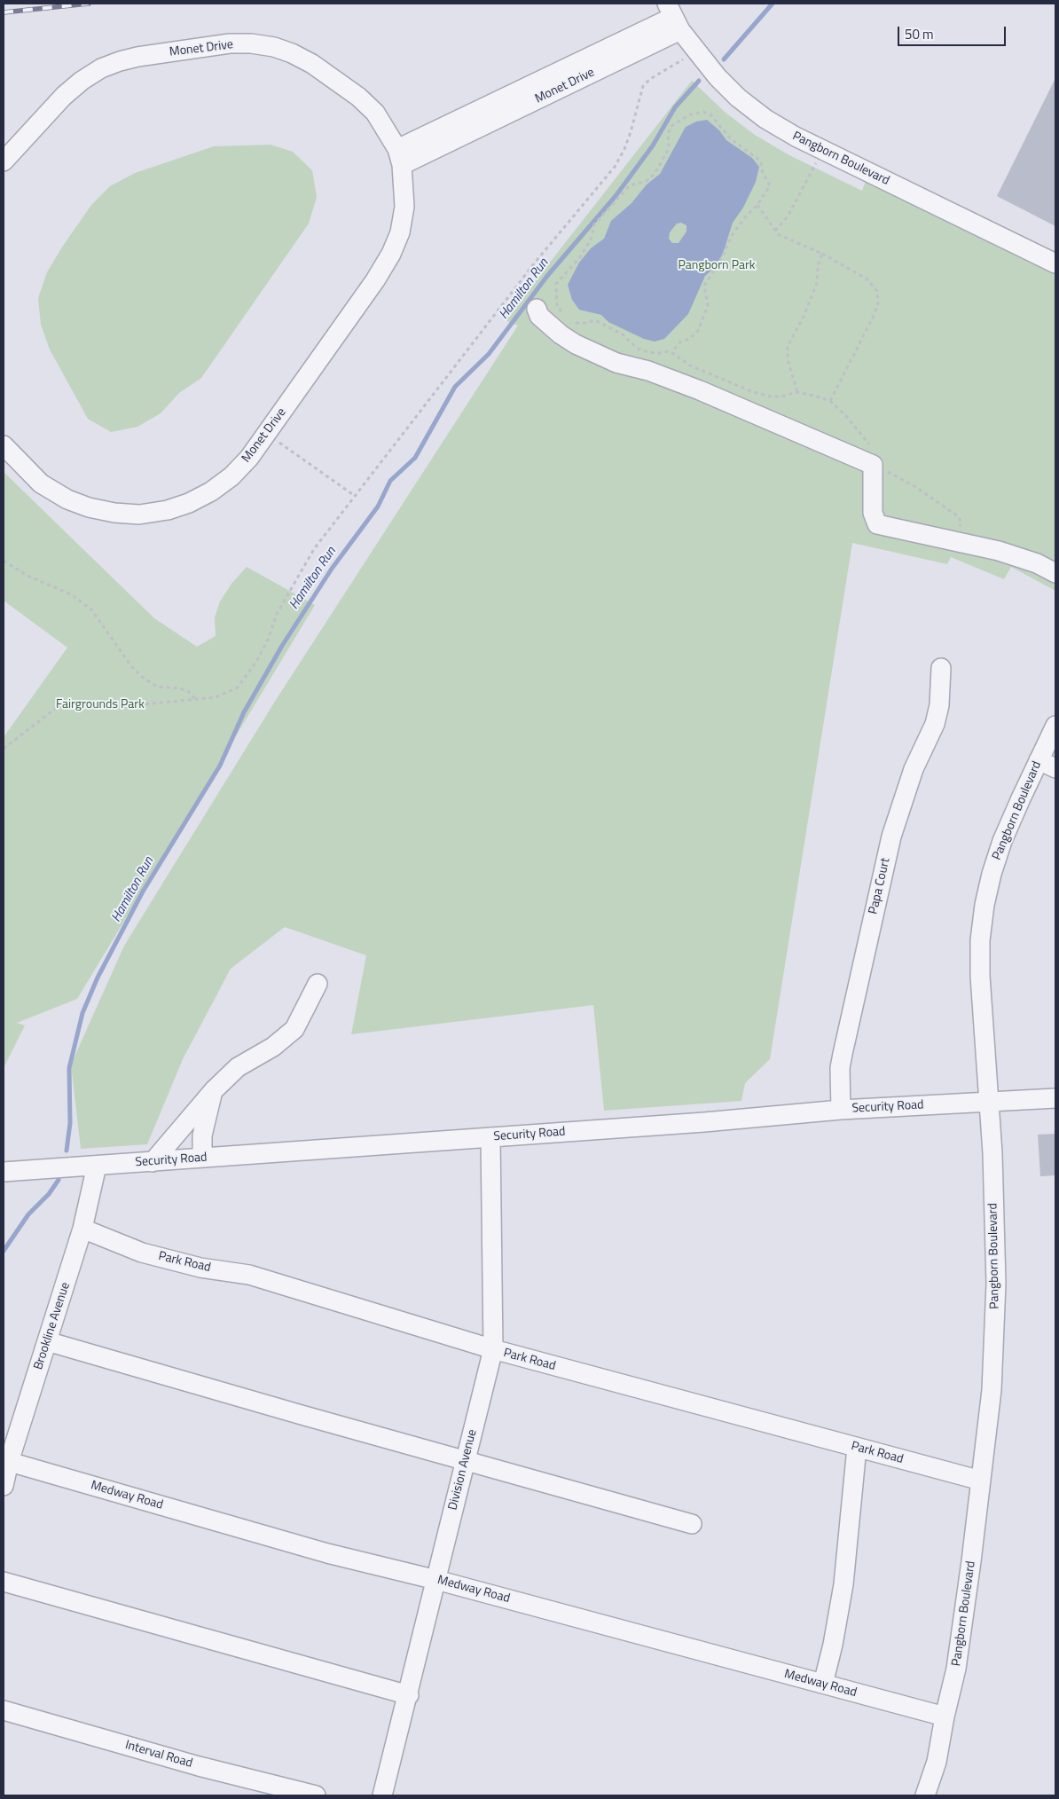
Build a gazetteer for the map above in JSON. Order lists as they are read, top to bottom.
{
  "streets": {
    "street": [
      "Monet Drive",
      "Pangborn Boulevard",
      "Papa Court",
      "Security Road",
      "Park Road",
      "Brookline Avenue",
      "Division Avenue",
      "Medway Road",
      "Interval Road"
    ]
  },
  "crossings": [
    ["Monet Drive", "Pangborn Boulevard"],
    ["Pangborn Boulevard", "Security Road"],
    ["Pangborn Boulevard", "Park Road"],
    ["Pangborn Boulevard", "Medway Road"],
    ["Papa Court", "Security Road"],
    ["Security Road", "Brookline Avenue"],
    ["Security Road", "Division Avenue"],
    ["Park Road", "Brookline Avenue"],
    ["Park Road", "Division Avenue"],
    ["Brookline Avenue", "Medway Road"],
    ["Division Avenue", "Medway Road"]
  ],
  "water": ["Hamilton Run"],
  "parks": ["Pangborn Park", "Fairgrounds Park"],
  "scale_bar": "50 m"
}
